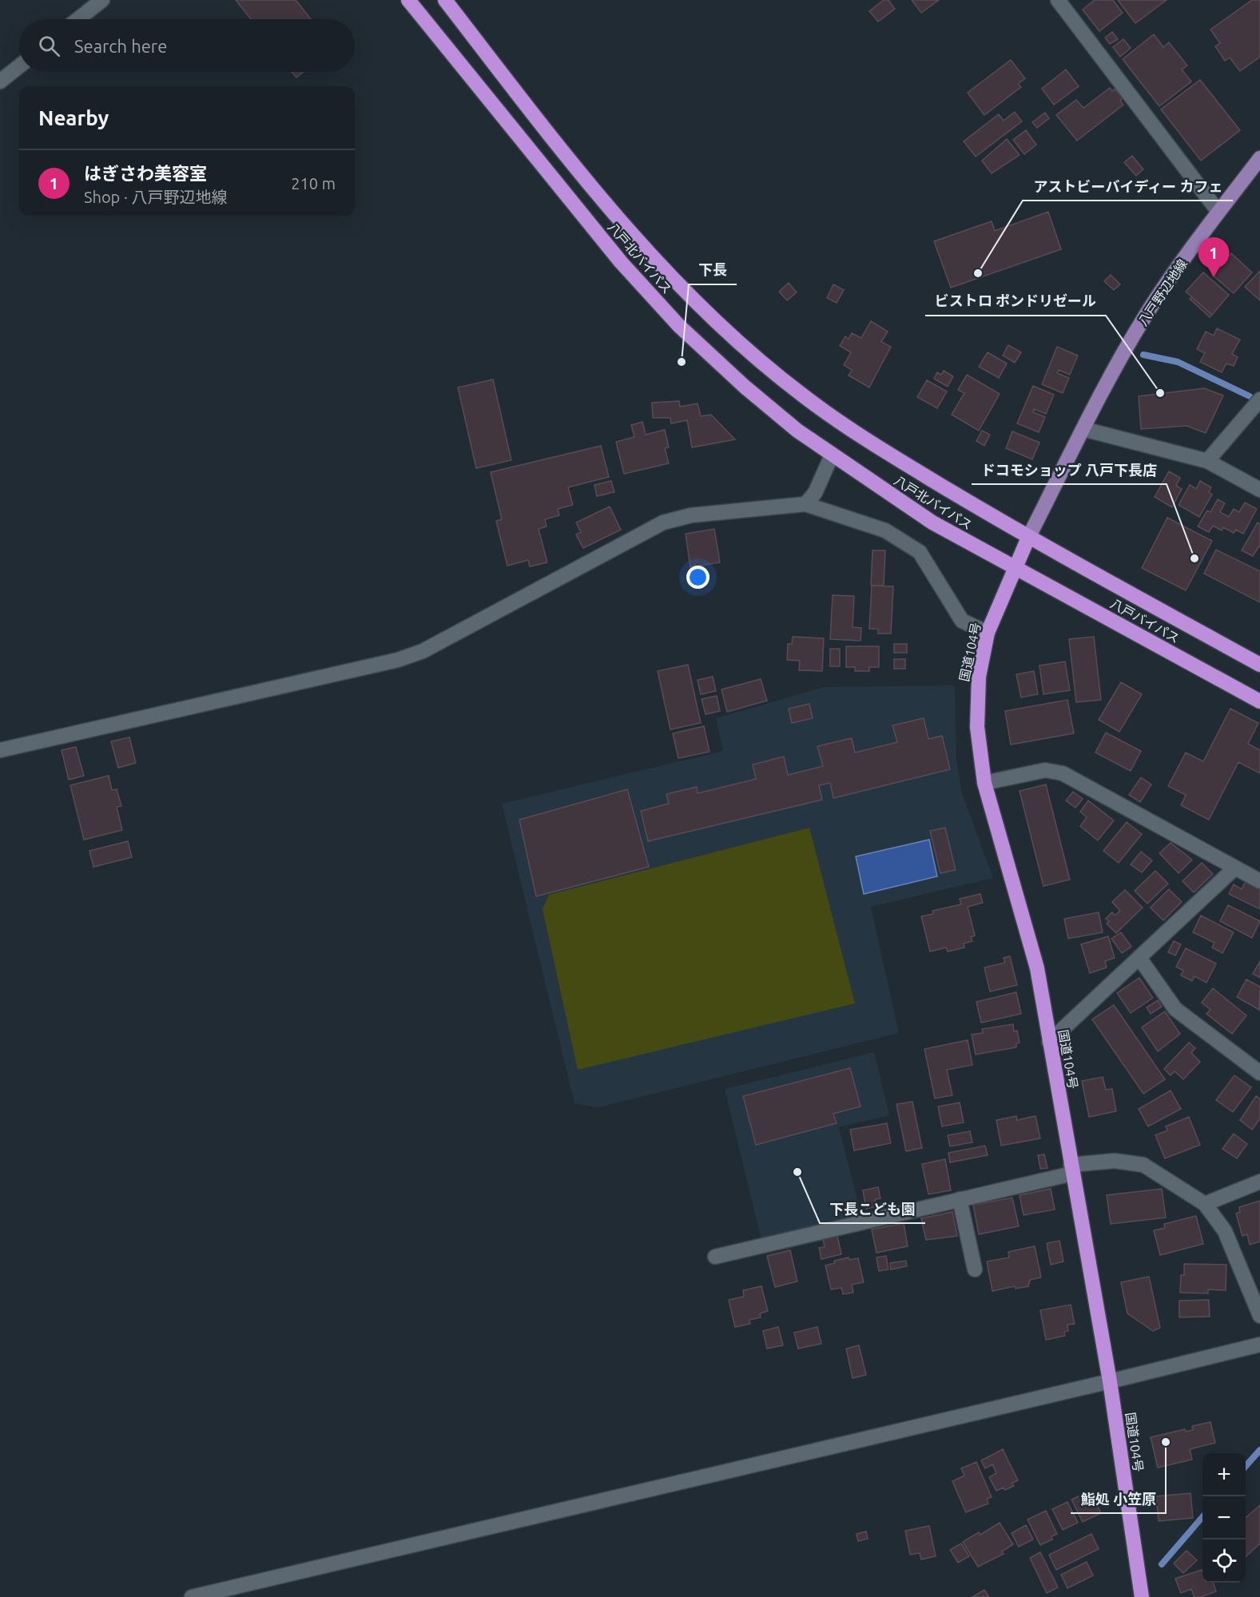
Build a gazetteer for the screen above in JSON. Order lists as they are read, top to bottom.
{
  "streets": {
    "highway": ["八戸北バイパス", "八戸バイパス", "国道104号"],
    "main road": ["八戸野辺地線"]
  },
  "crossings": [
    ["八戸北バイパス", "八戸野辺地線"],
    ["八戸北バイパス", "八戸バイパス"],
    ["八戸北バイパス", "国道104号"],
    ["八戸野辺地線", "八戸バイパス"],
    ["八戸野辺地線", "国道104号"],
    ["八戸バイパス", "国道104号"]
  ],
  "places": [
    "アストビーバイディー カフェ",
    "下長",
    "ビストロ ポンドリゼール",
    "ドコモショップ 八戸下長店",
    "下長こども園",
    "鮨処 小笠原"
  ],
  "page": {
    "search": "Search here",
    "heading": "Nearby",
    "list": [
      {
        "mark": "1",
        "name": "はぎさわ美容室",
        "note": "Shop · 八戸野辺地線",
        "value": "210 m"
      }
    ],
    "pins": "1",
    "map_buttons": ["+", "−"]
  }
}
